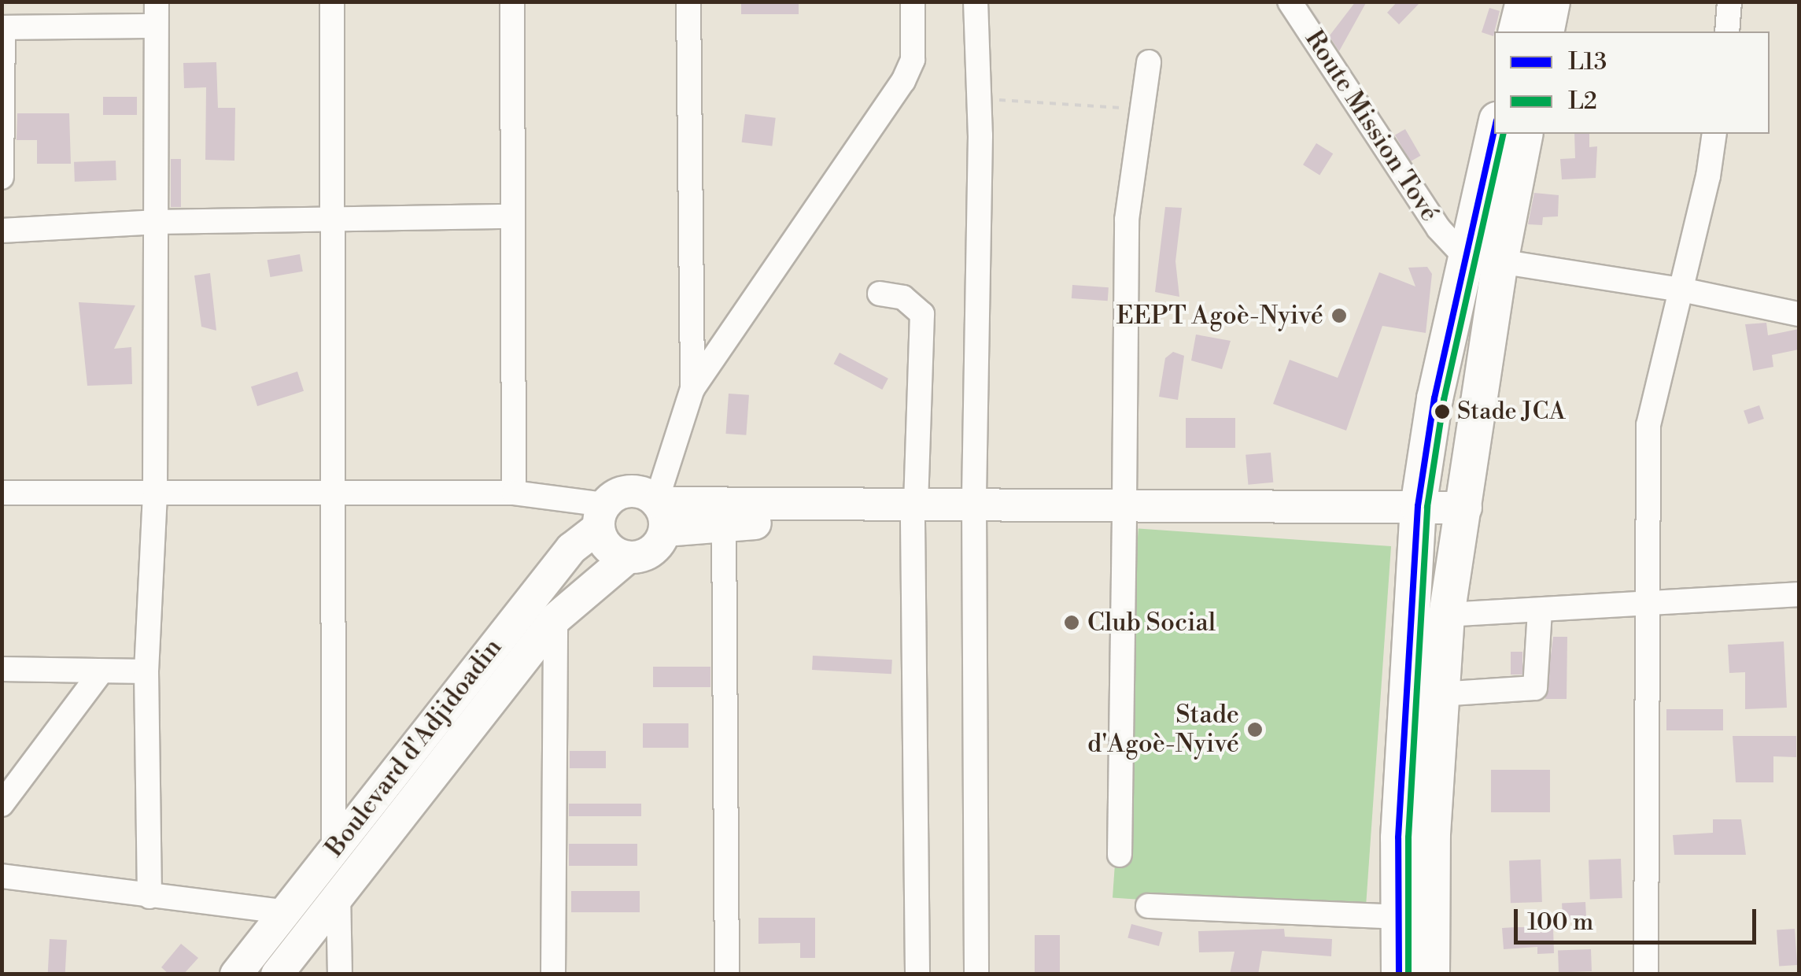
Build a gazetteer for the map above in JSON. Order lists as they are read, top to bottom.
{
  "streets": {
    "main road": ["Boulevard d'Adjidoadin"],
    "street": ["Route Mission Tové"]
  },
  "places": [
    "EEPT Agoè-Nyivé",
    "Stade JCA",
    "Club Social",
    "Stade d'Agoè-Nyivé"
  ],
  "lines": ["transit line L13", "transit line L2"],
  "legend": ["L13", "L2"],
  "scale_bar": "100 m"
}
